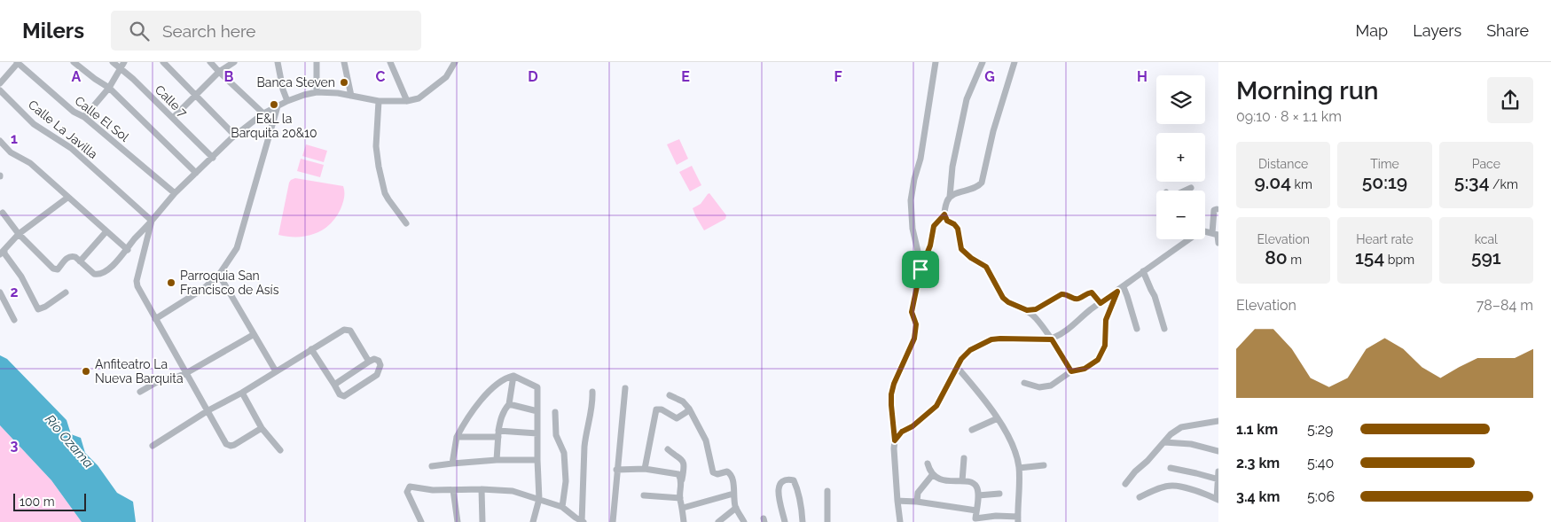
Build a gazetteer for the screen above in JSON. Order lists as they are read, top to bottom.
{
  "streets": {
    "street": ["Calle 7", "Calle El Sol", "Calle La Javilla"]
  },
  "water": ["Río Ozama"],
  "places": [
    "Banca Steven",
    "E&L la Barquita 20&10",
    "Parroquia San Francisco de Asís",
    "Anfiteatro La Nueva Barquita"
  ],
  "scale_bar": "100 m",
  "page": {
    "header": "Milers",
    "search": "Search here",
    "nav": ["Map", "Layers", "Share"],
    "heading": ["Morning run", "09:10 · 8 × 1.1 km"],
    "map_buttons": ["+", "−"],
    "stats": [
      ["Distance", "9.04 km"],
      ["Time", "50:19"],
      ["Pace", "5:34 /km"],
      ["Elevation", "80 m"],
      ["Heart rate", "154 bpm"],
      ["kcal", "591"]
    ],
    "chart": ["Elevation", "78–84 m"],
    "list": [
      {
        "name": "1.1 km",
        "note": "5:29"
      },
      {
        "name": "2.3 km",
        "note": "5:40"
      },
      {
        "name": "3.4 km",
        "note": "5:06"
      }
    ],
    "scale": "100 m"
  },
  "grid": {
    "columns": [
      "A",
      "B",
      "C",
      "D",
      "E",
      "F",
      "G",
      "H"
    ],
    "rows": ["1", "2", "3"]
  }
}
